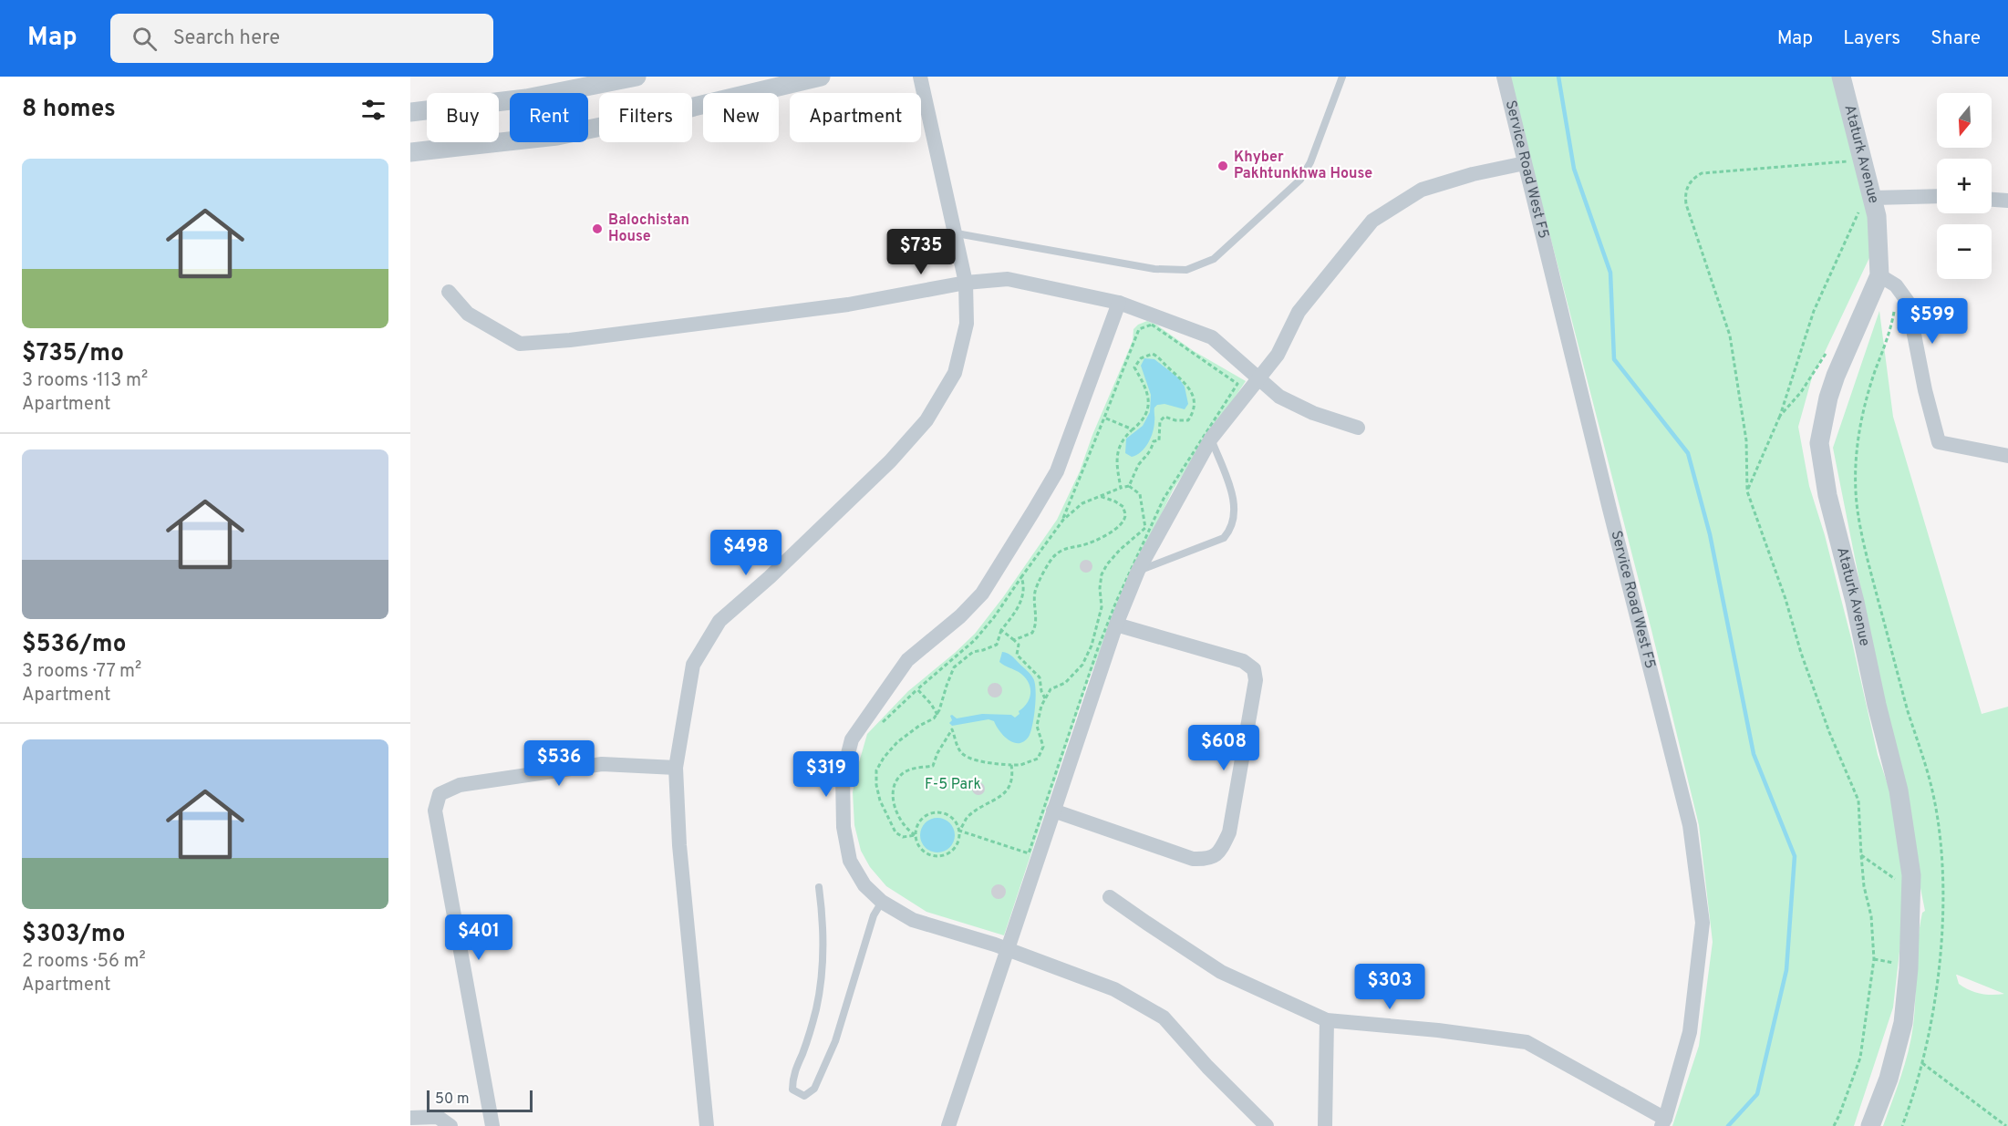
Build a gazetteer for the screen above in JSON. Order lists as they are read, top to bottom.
{
  "streets": {
    "street": ["Ataturk Avenue", "Service Road West F5"]
  },
  "parks": ["F-5 Park"],
  "places": ["Khyber Pakhtunkhwa House", "Balochistan House"],
  "scale_bar": "50 m",
  "north": "bottom",
  "page": {
    "header": "Map",
    "search": "Search here",
    "nav": ["Map", "Layers", "Share"],
    "heading": "8 homes",
    "map_buttons": ["+", "−"],
    "chip": [
      "Buy",
      "Rent",
      "Filters",
      "New",
      "Apartment"
    ],
    "list": [
      {
        "name": "$735/mo",
        "note": "3 rooms · 113 m² · Apartment"
      },
      {
        "name": "$536/mo",
        "note": "3 rooms · 77 m² · Apartment"
      },
      {
        "name": "$303/mo",
        "note": "2 rooms · 56 m² · Apartment"
      }
    ],
    "price": [
      "$735",
      "$599",
      "$498",
      "$608",
      "$536",
      "$319",
      "$401",
      "$303"
    ],
    "scale": "50 m"
  }
}
